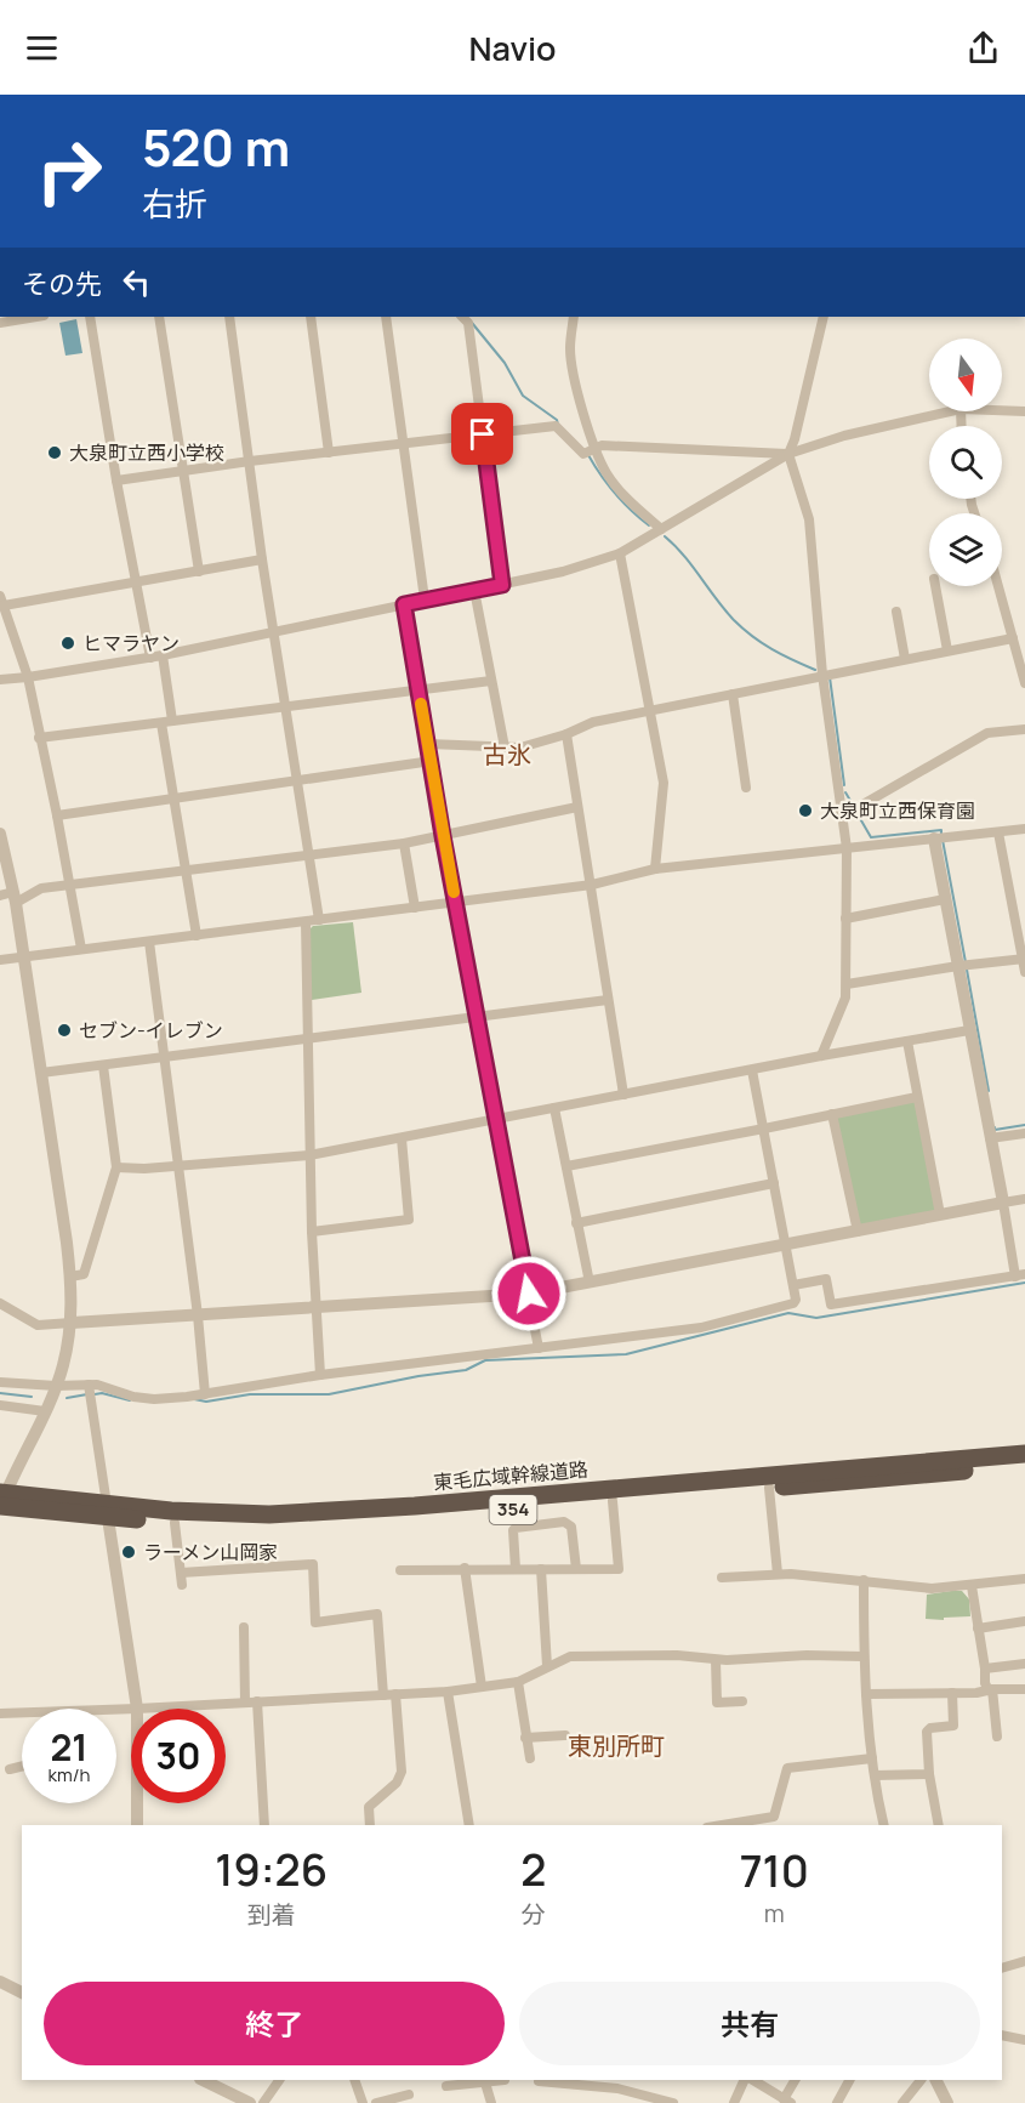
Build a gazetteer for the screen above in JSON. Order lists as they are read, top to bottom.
{
  "streets": {
    "highway": ["東毛広域幹線道路", "354"]
  },
  "districts": ["古氷", "東別所町"],
  "places": [
    "大泉町立西小学校",
    "ヒマラヤン",
    "大泉町立西保育園",
    "セブン-イレブン",
    "ラーメン山岡家"
  ],
  "north": "bottom",
  "page": {
    "header": "Navio",
    "turn": ["520 m", "右折"],
    "then": "その先",
    "speed": "21 km/h",
    "limit": "30",
    "eta": [
      "19:26",
      "到着",
      "2",
      "分",
      "710",
      "m"
    ],
    "buttons": ["終了", "共有"]
  }
}
